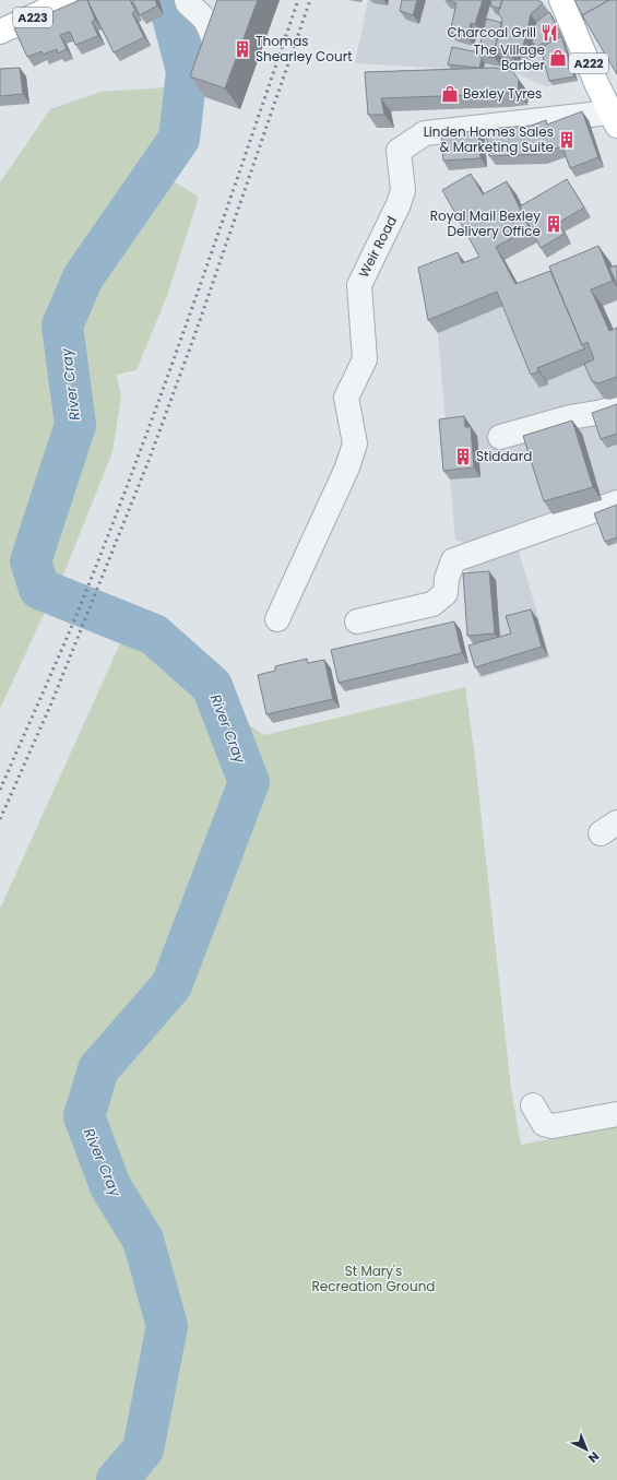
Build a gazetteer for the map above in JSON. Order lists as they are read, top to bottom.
{
  "streets": {
    "main road": ["A223", "A222"],
    "street": ["Weir Road"]
  },
  "crossings": [
    ["A222", "Weir Road"]
  ],
  "water": ["River Cray"],
  "parks": ["St Mary's Recreation Ground"],
  "places": {
    "restaurant": ["Charcoal Grill"],
    "building": [
      "Thomas Shearley Court",
      "Linden Homes Sales & Marketing Suite",
      "Royal Mail Bexley Delivery Office",
      "Stiddard"
    ],
    "shop": ["The Village Barber", "Bexley Tyres"]
  },
  "north": "bottom right"
}
